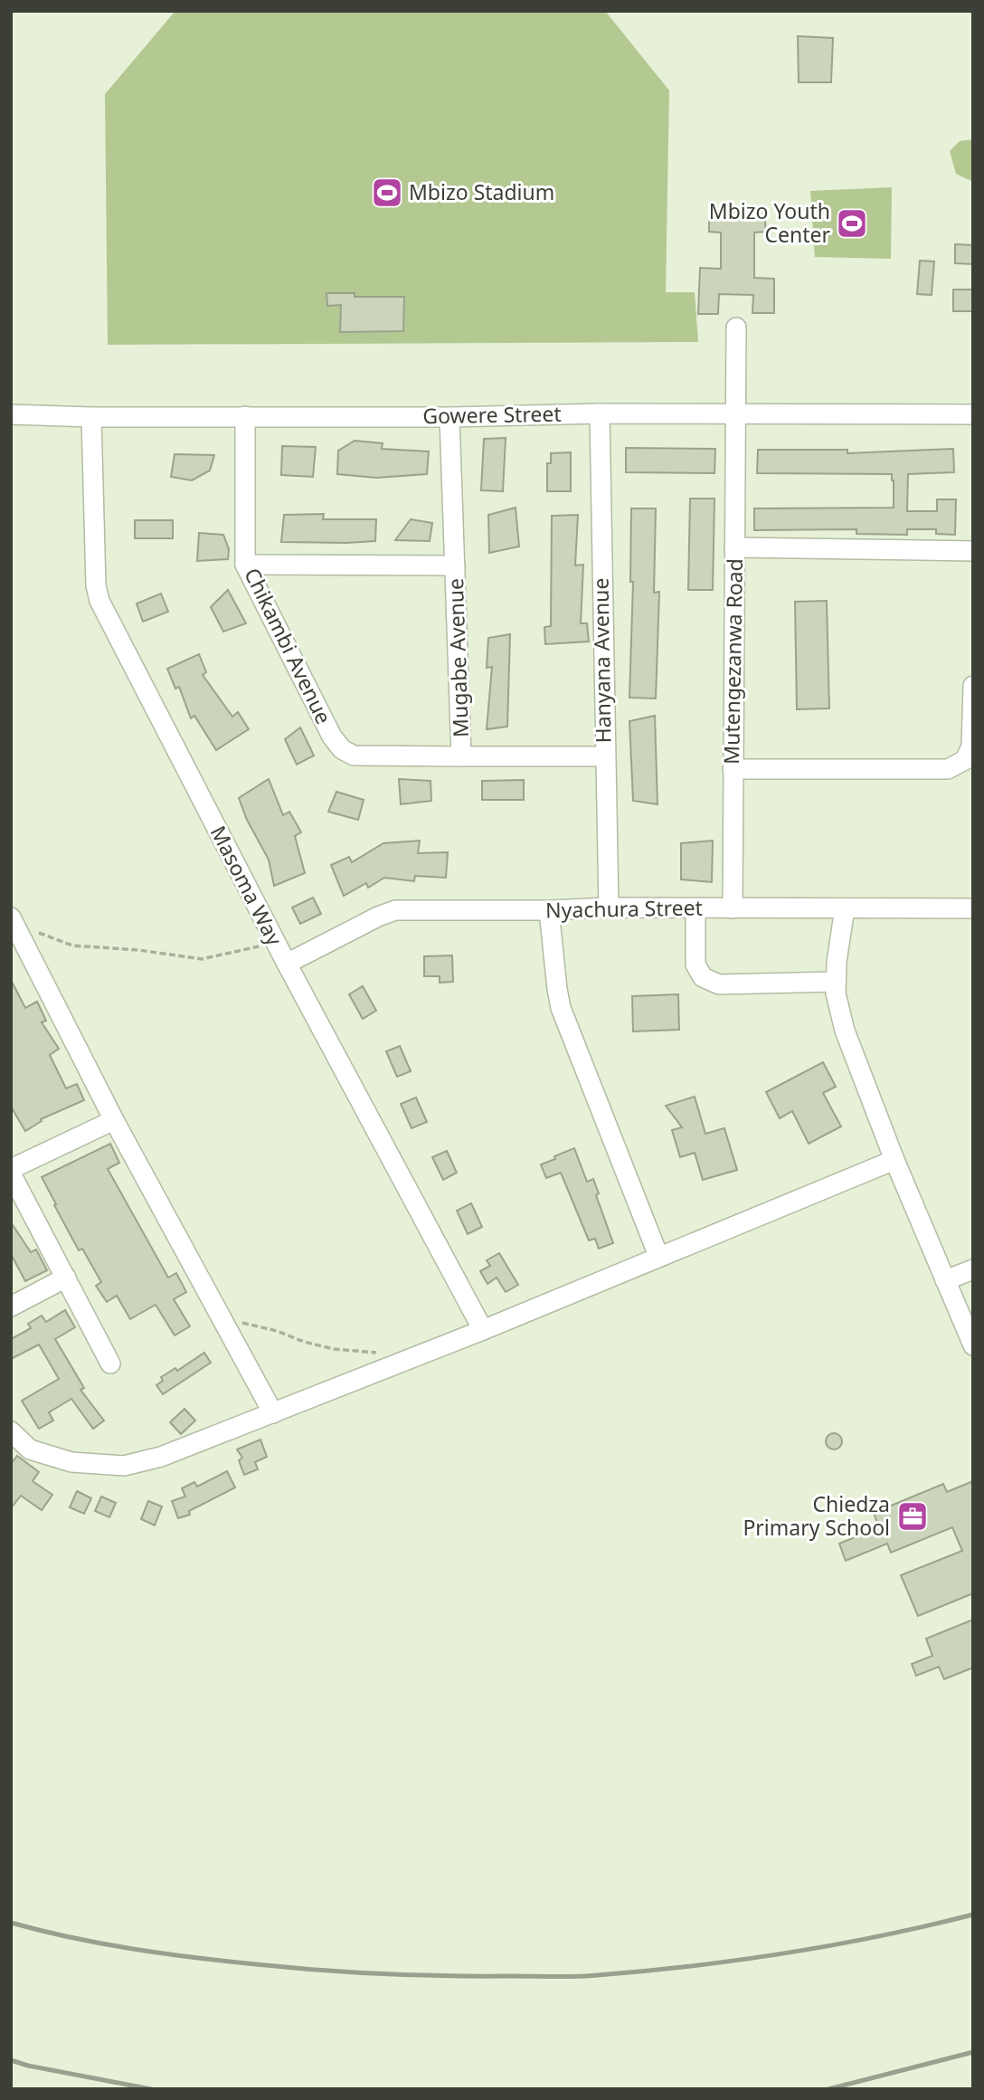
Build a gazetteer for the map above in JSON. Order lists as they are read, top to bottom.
{
  "streets": {
    "street": [
      "Gowere Street",
      "Chikambi Avenue",
      "Mugabe Avenue",
      "Hanyana Avenue",
      "Mutengezanwa Road",
      "Masoma Way",
      "Nyachura Street"
    ]
  },
  "crossings": [
    ["Gowere Street", "Chikambi Avenue"],
    ["Gowere Street", "Mugabe Avenue"],
    ["Gowere Street", "Hanyana Avenue"],
    ["Gowere Street", "Mutengezanwa Road"],
    ["Gowere Street", "Masoma Way"],
    ["Chikambi Avenue", "Mugabe Avenue"],
    ["Mugabe Avenue", "Hanyana Avenue"],
    ["Hanyana Avenue", "Nyachura Street"],
    ["Mutengezanwa Road", "Nyachura Street"],
    ["Masoma Way", "Nyachura Street"]
  ],
  "places": {
    "sports": ["Mbizo Stadium", "Mbizo Youth Center"],
    "office": ["Chiedza Primary School"]
  }
}
